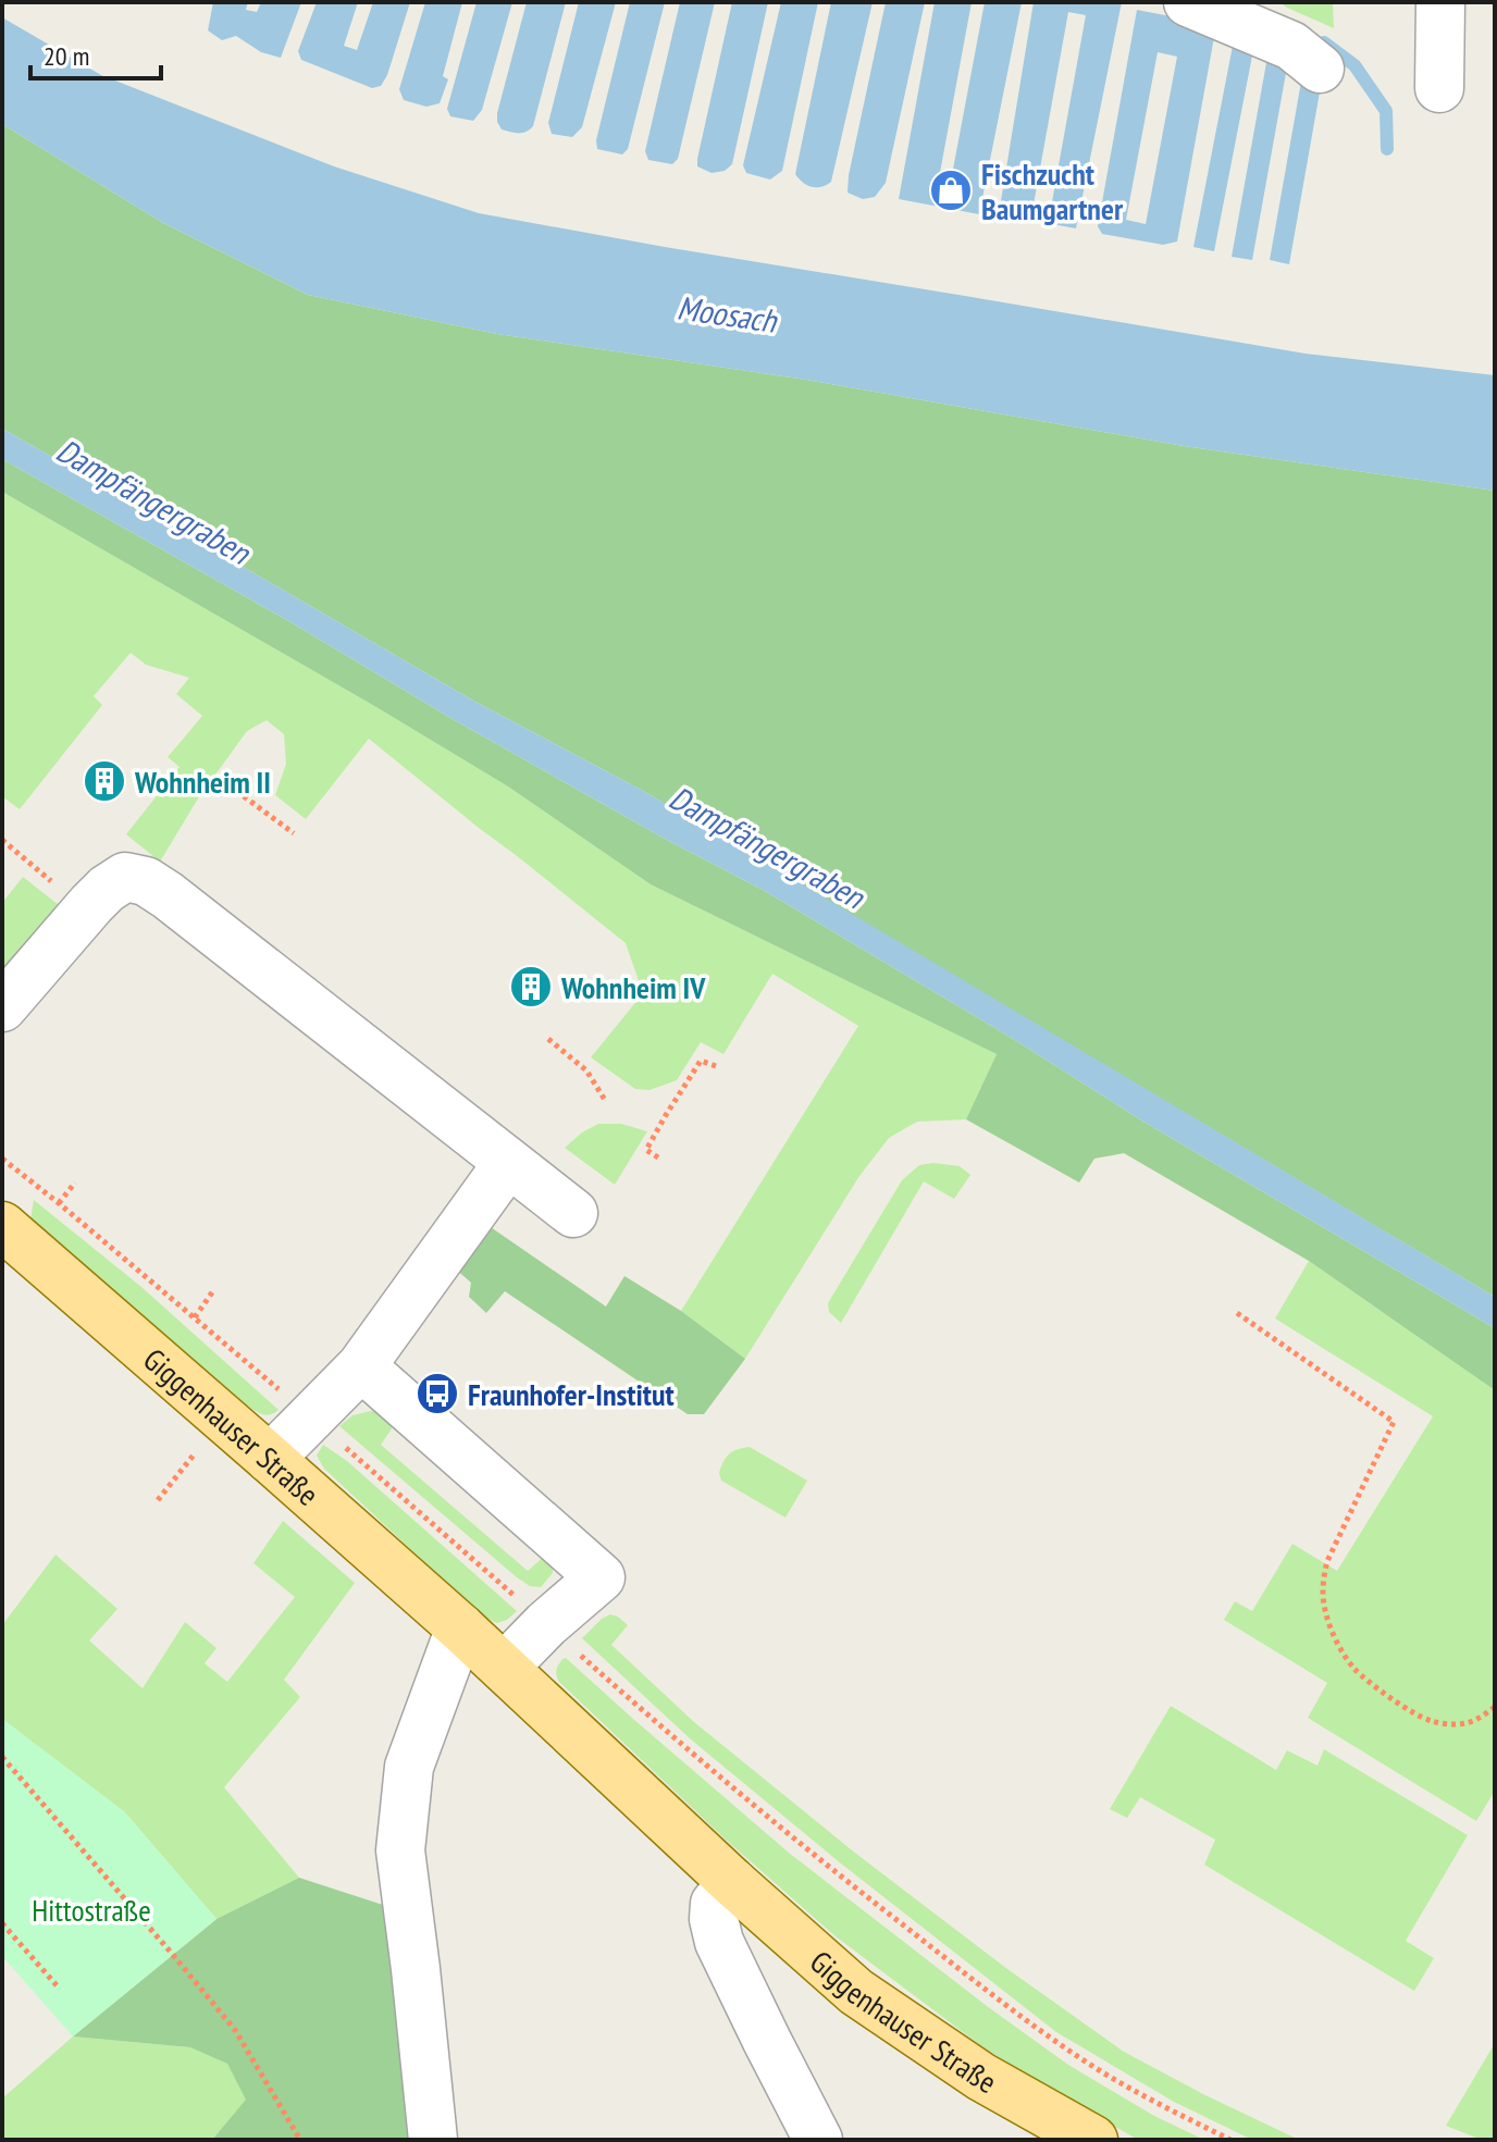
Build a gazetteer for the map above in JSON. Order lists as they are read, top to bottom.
{
  "streets": {
    "main road": ["Giggenhauser Straße"]
  },
  "water": ["Moosach", "Dampfängergraben"],
  "parks": ["Hittostraße"],
  "places": {
    "shop": ["Fischzucht Baumgartner"],
    "building": ["Wohnheim II", "Wohnheim IV"],
    "bus stop": ["Fraunhofer-Institut"]
  },
  "scale_bar": "20 m"
}
